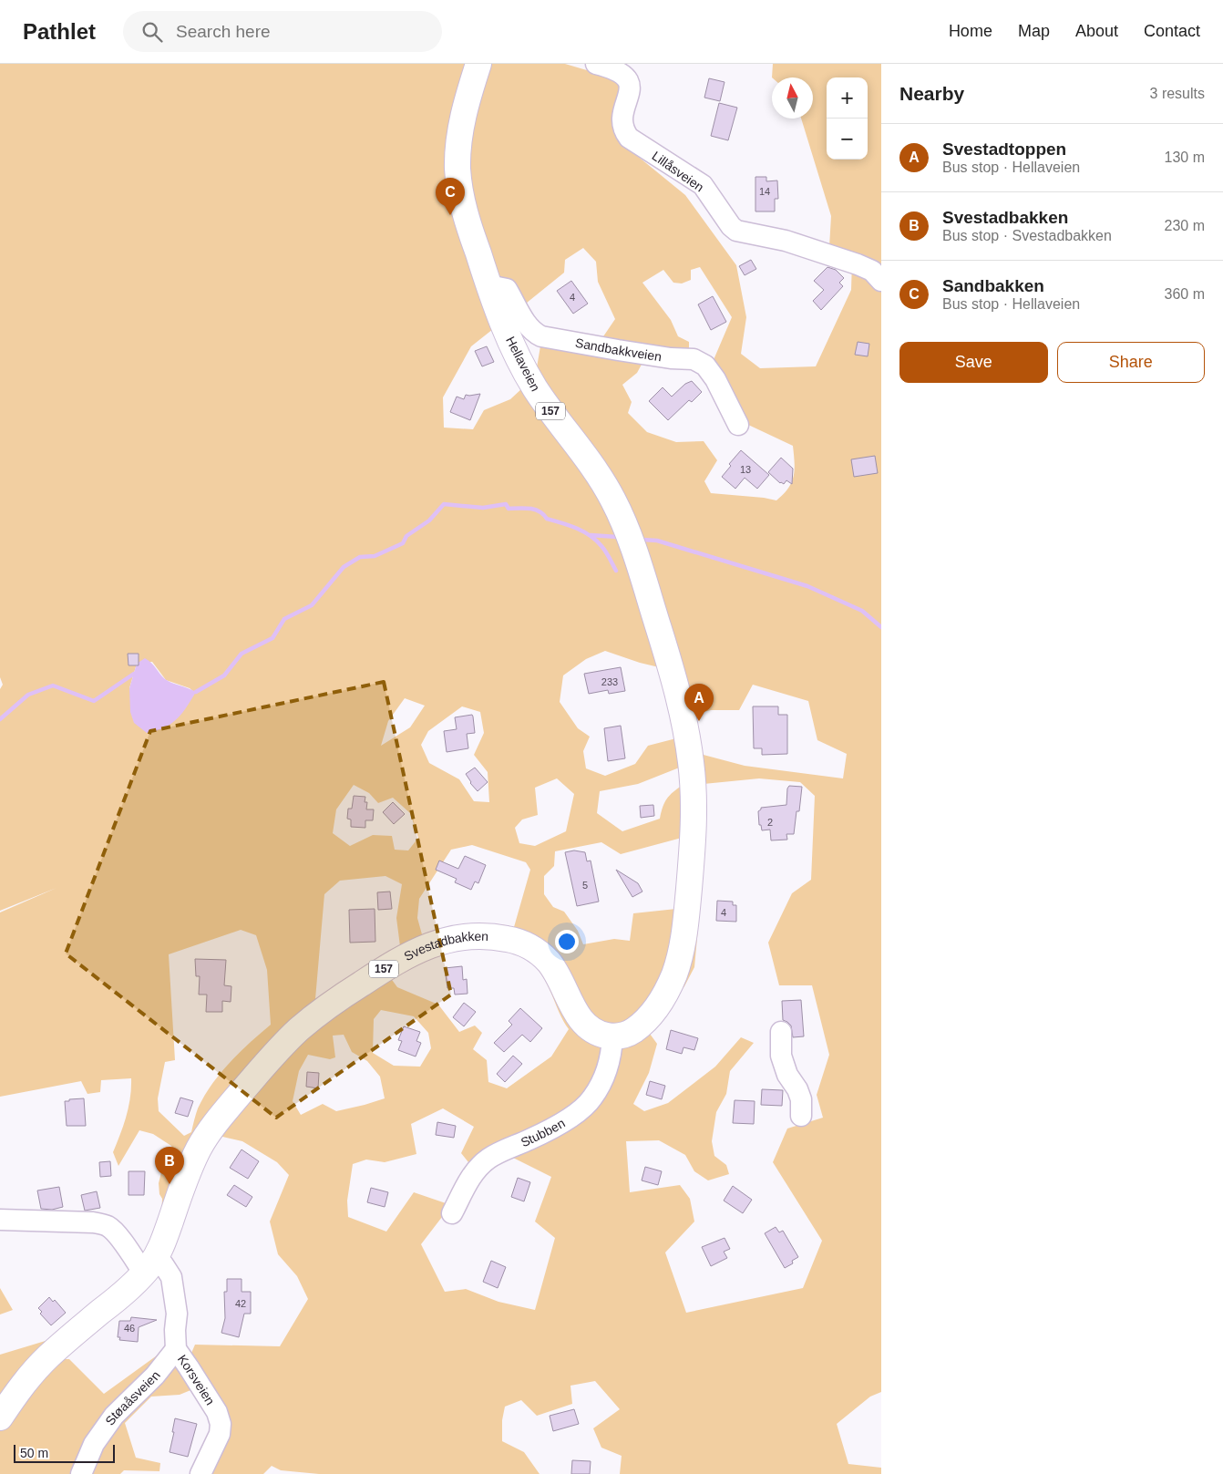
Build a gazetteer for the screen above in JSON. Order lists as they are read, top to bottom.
{
  "streets": {
    "main road": ["Hellaveien", "157", "Svestadbakken"],
    "street": [
      "Lillåsveien",
      "Sandbakkveien",
      "Stubben",
      "Korsveien",
      "Støaåsveien"
    ]
  },
  "crossings": [
    ["Sandbakkveien", "Hellaveien"],
    ["Hellaveien", "Svestadbakken"],
    ["Hellaveien", "Stubben"],
    ["Svestadbakken", "Stubben"],
    ["Svestadbakken", "Korsveien"],
    ["Korsveien", "Støaåsveien"]
  ],
  "house_numbers": [
    "14",
    "4",
    "13",
    "233",
    "2",
    "5",
    "4",
    "42",
    "46"
  ],
  "scale_bar": "50 m",
  "north": "top",
  "page": {
    "header": "Pathlet",
    "search": "Search here",
    "nav": [
      "Home",
      "Map",
      "About",
      "Contact"
    ],
    "heading": ["Nearby", "3 results"],
    "map_buttons": ["+", "−"],
    "list": [
      {
        "mark": "A",
        "name": "Svestadtoppen",
        "note": "Bus stop · Hellaveien",
        "value": "130 m"
      },
      {
        "mark": "B",
        "name": "Svestadbakken",
        "note": "Bus stop · Svestadbakken",
        "value": "230 m"
      },
      {
        "mark": "C",
        "name": "Sandbakken",
        "note": "Bus stop · Hellaveien",
        "value": "360 m"
      }
    ],
    "pins": ["C", "A", "B"],
    "buttons": ["Save", "Share"],
    "scale": "50 m"
  }
}
